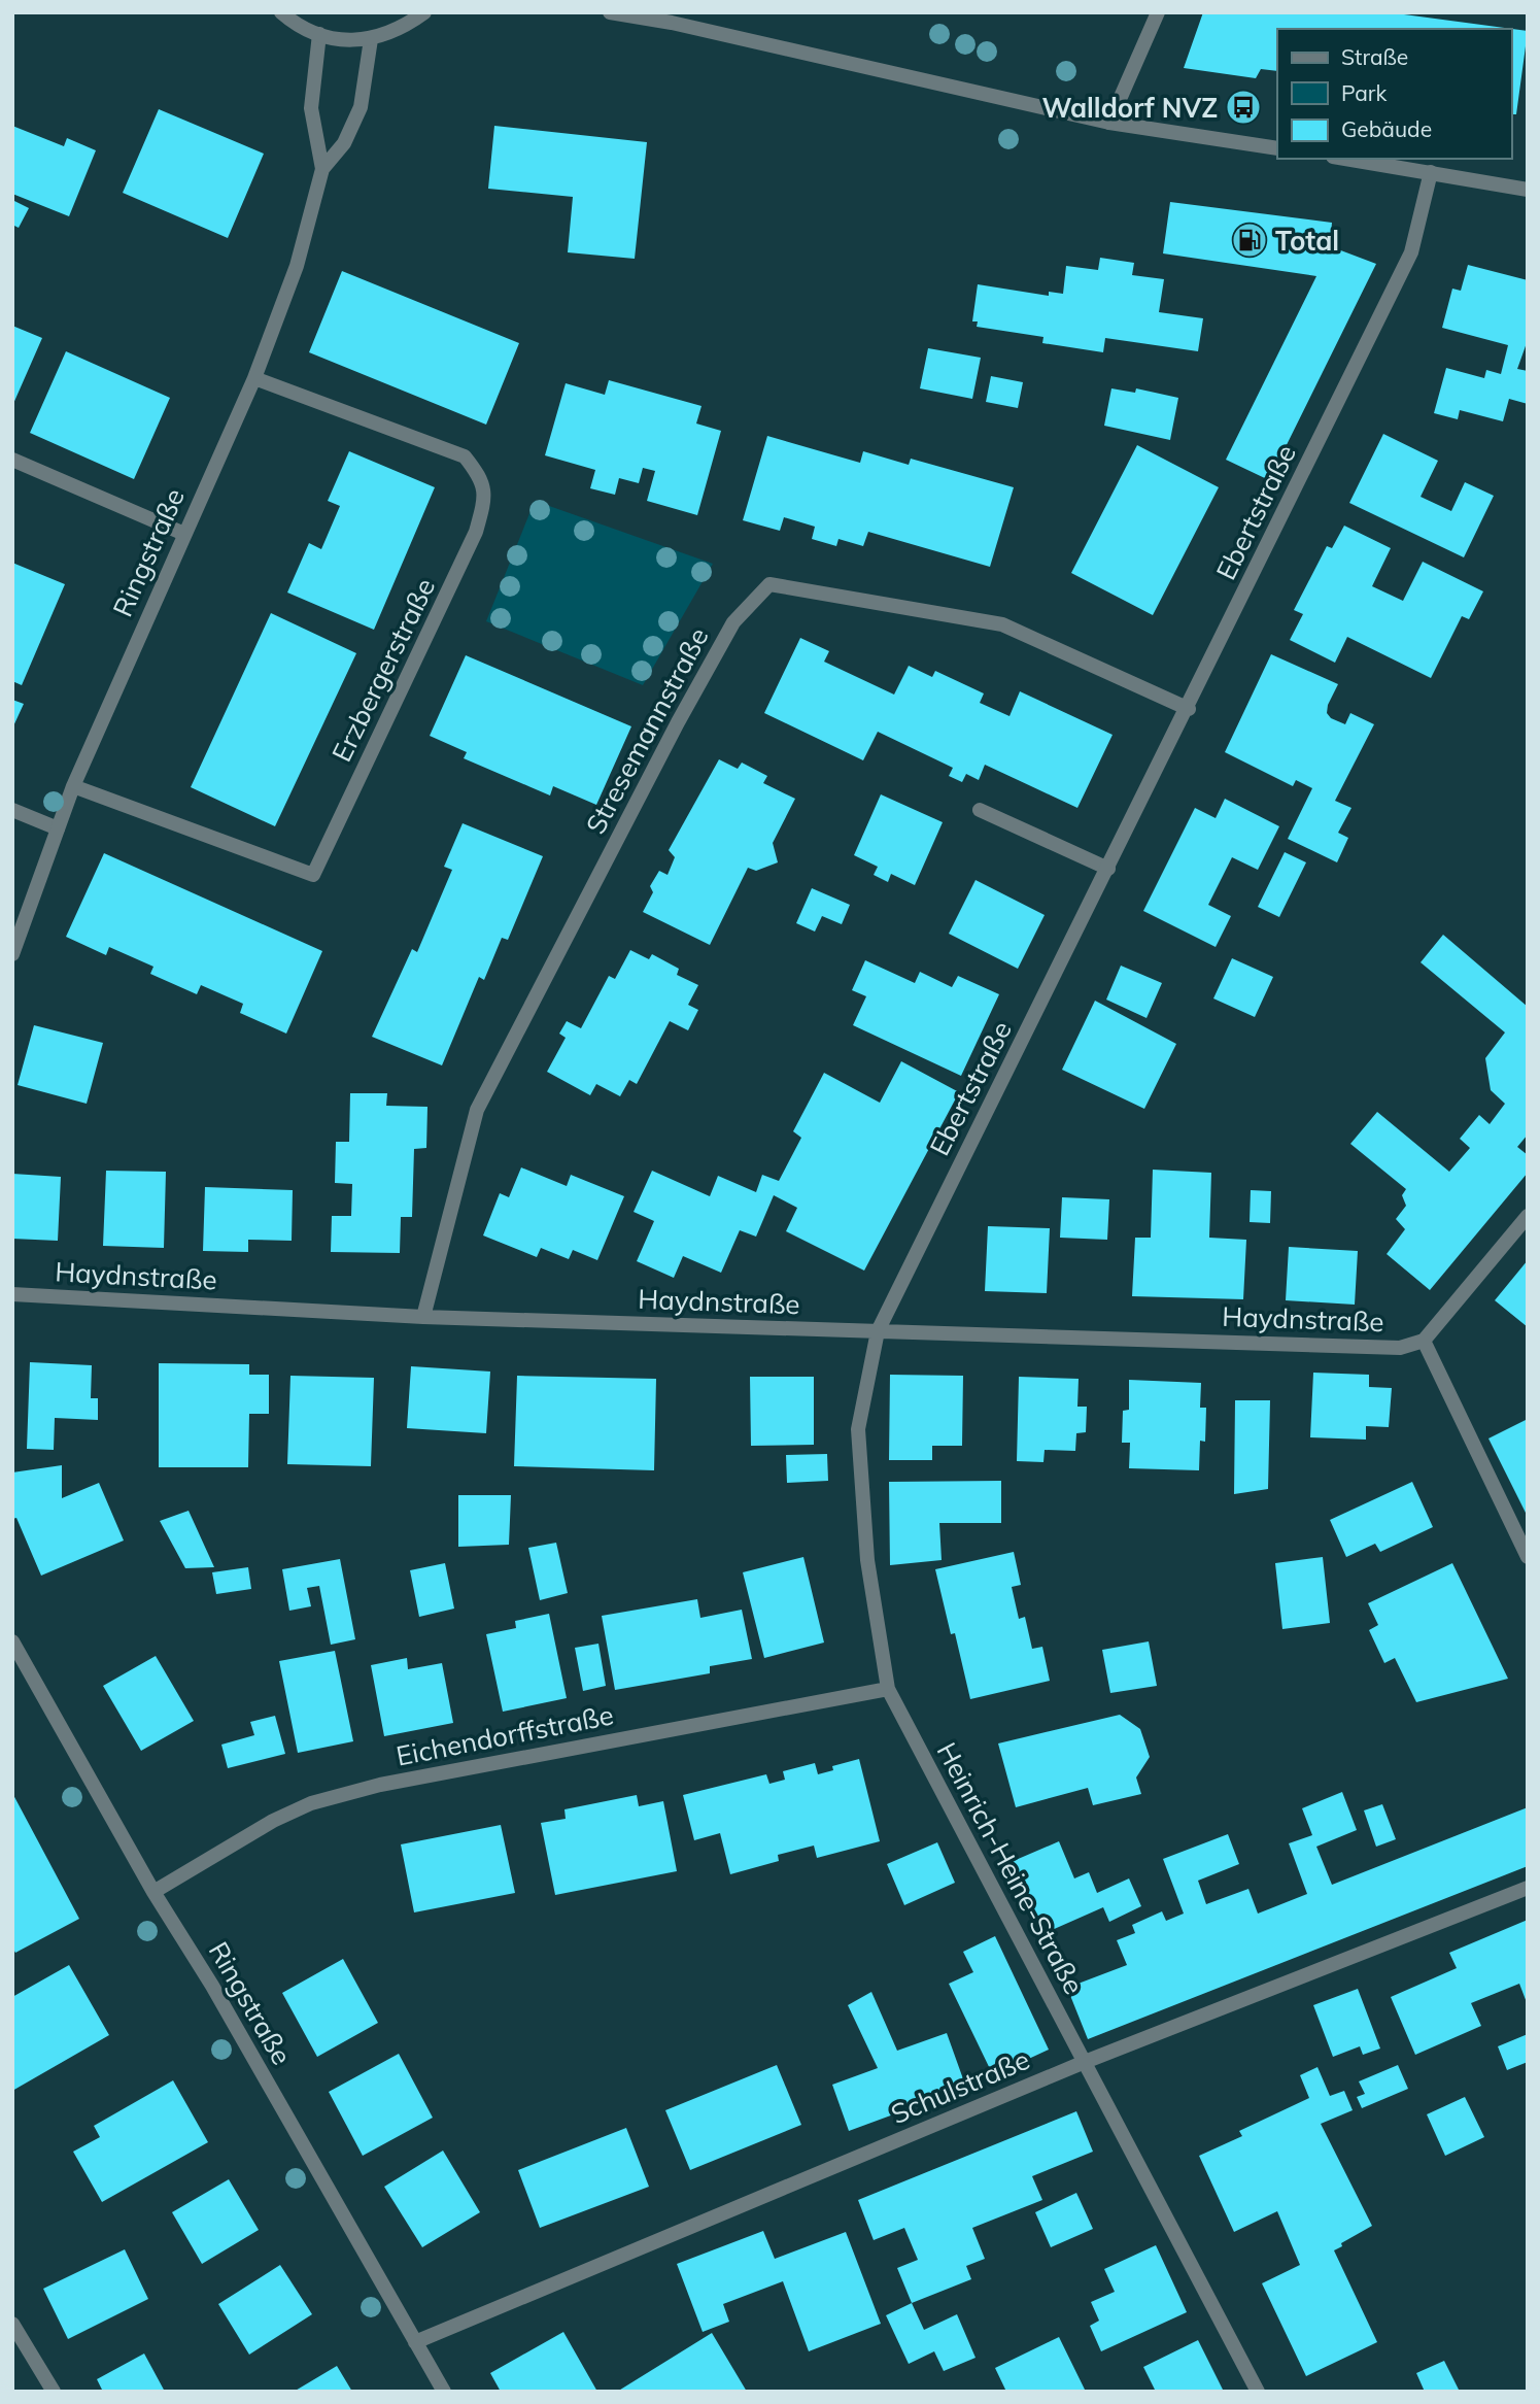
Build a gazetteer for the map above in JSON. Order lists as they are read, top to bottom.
{
  "streets": {
    "street": [
      "Ebertstraße",
      "Ringstraße",
      "Erzbergerstraße",
      "Stresemannstraße",
      "Haydnstraße",
      "Eichendorffstraße",
      "Heinrich-Heine-Straße",
      "Schulstraße"
    ]
  },
  "crossings": [
    ["Ebertstraße", "Stresemannstraße"],
    ["Ebertstraße", "Haydnstraße"],
    ["Ebertstraße", "Heinrich-Heine-Straße"],
    ["Ringstraße", "Erzbergerstraße"],
    ["Ringstraße", "Eichendorffstraße"],
    ["Ringstraße", "Schulstraße"],
    ["Stresemannstraße", "Haydnstraße"],
    ["Haydnstraße", "Heinrich-Heine-Straße"],
    ["Eichendorffstraße", "Heinrich-Heine-Straße"],
    ["Heinrich-Heine-Straße", "Schulstraße"]
  ],
  "places": {
    "bus stop": ["Walldorf NVZ"],
    "fuel station": ["Total"]
  },
  "legend": ["Straße", "Park", "Gebäude"]
}
